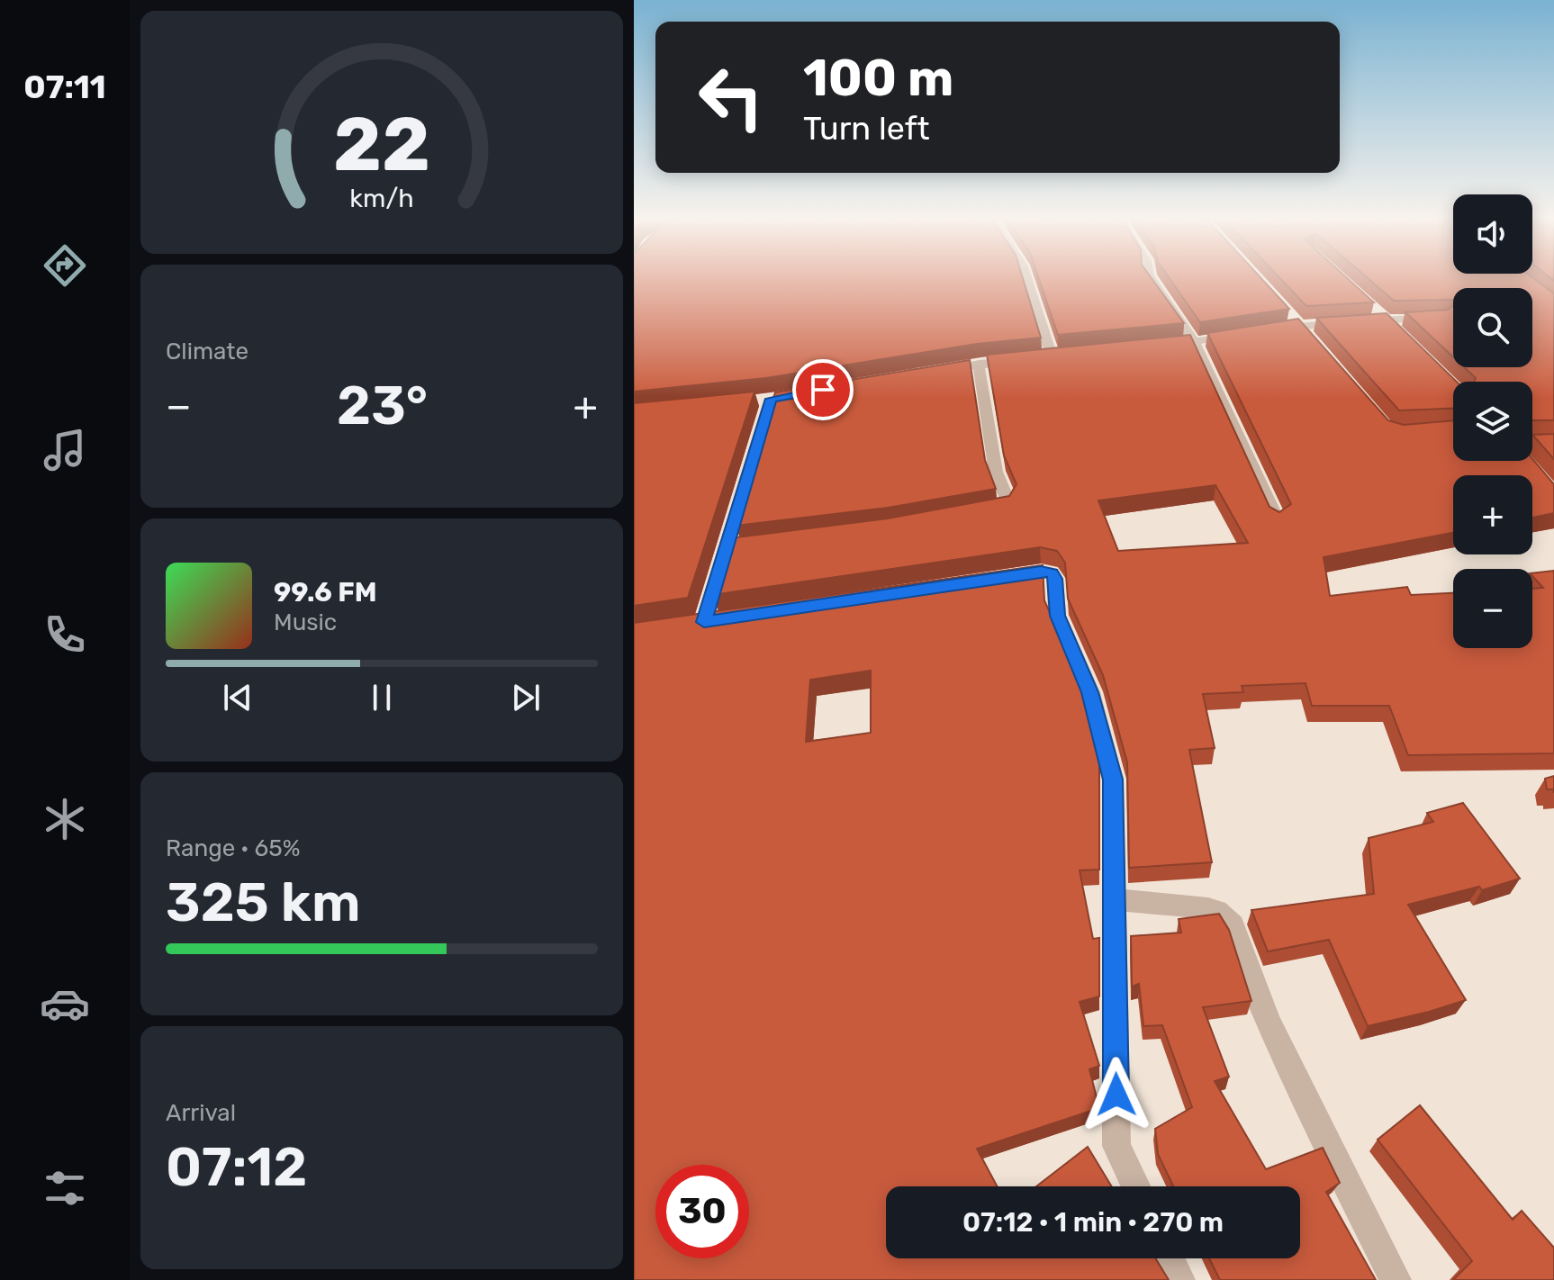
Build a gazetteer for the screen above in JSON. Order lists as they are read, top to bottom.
{
  "page": {
    "tabs": "07:11",
    "turn": ["100 m", "Turn left"],
    "map_buttons": ["+", "−"],
    "tile": [
      "Climate",
      ["Range · 65%", "325 km"],
      ["Arrival", "07:12"]
    ],
    "heat": ["−", "23°", "+"],
    "song": ["99.6 FM", "Music"],
    "limit": "30",
    "trip": "07:12 · 1 min · 270 m",
    "gauge": ["22", "km/h"]
  }
}
